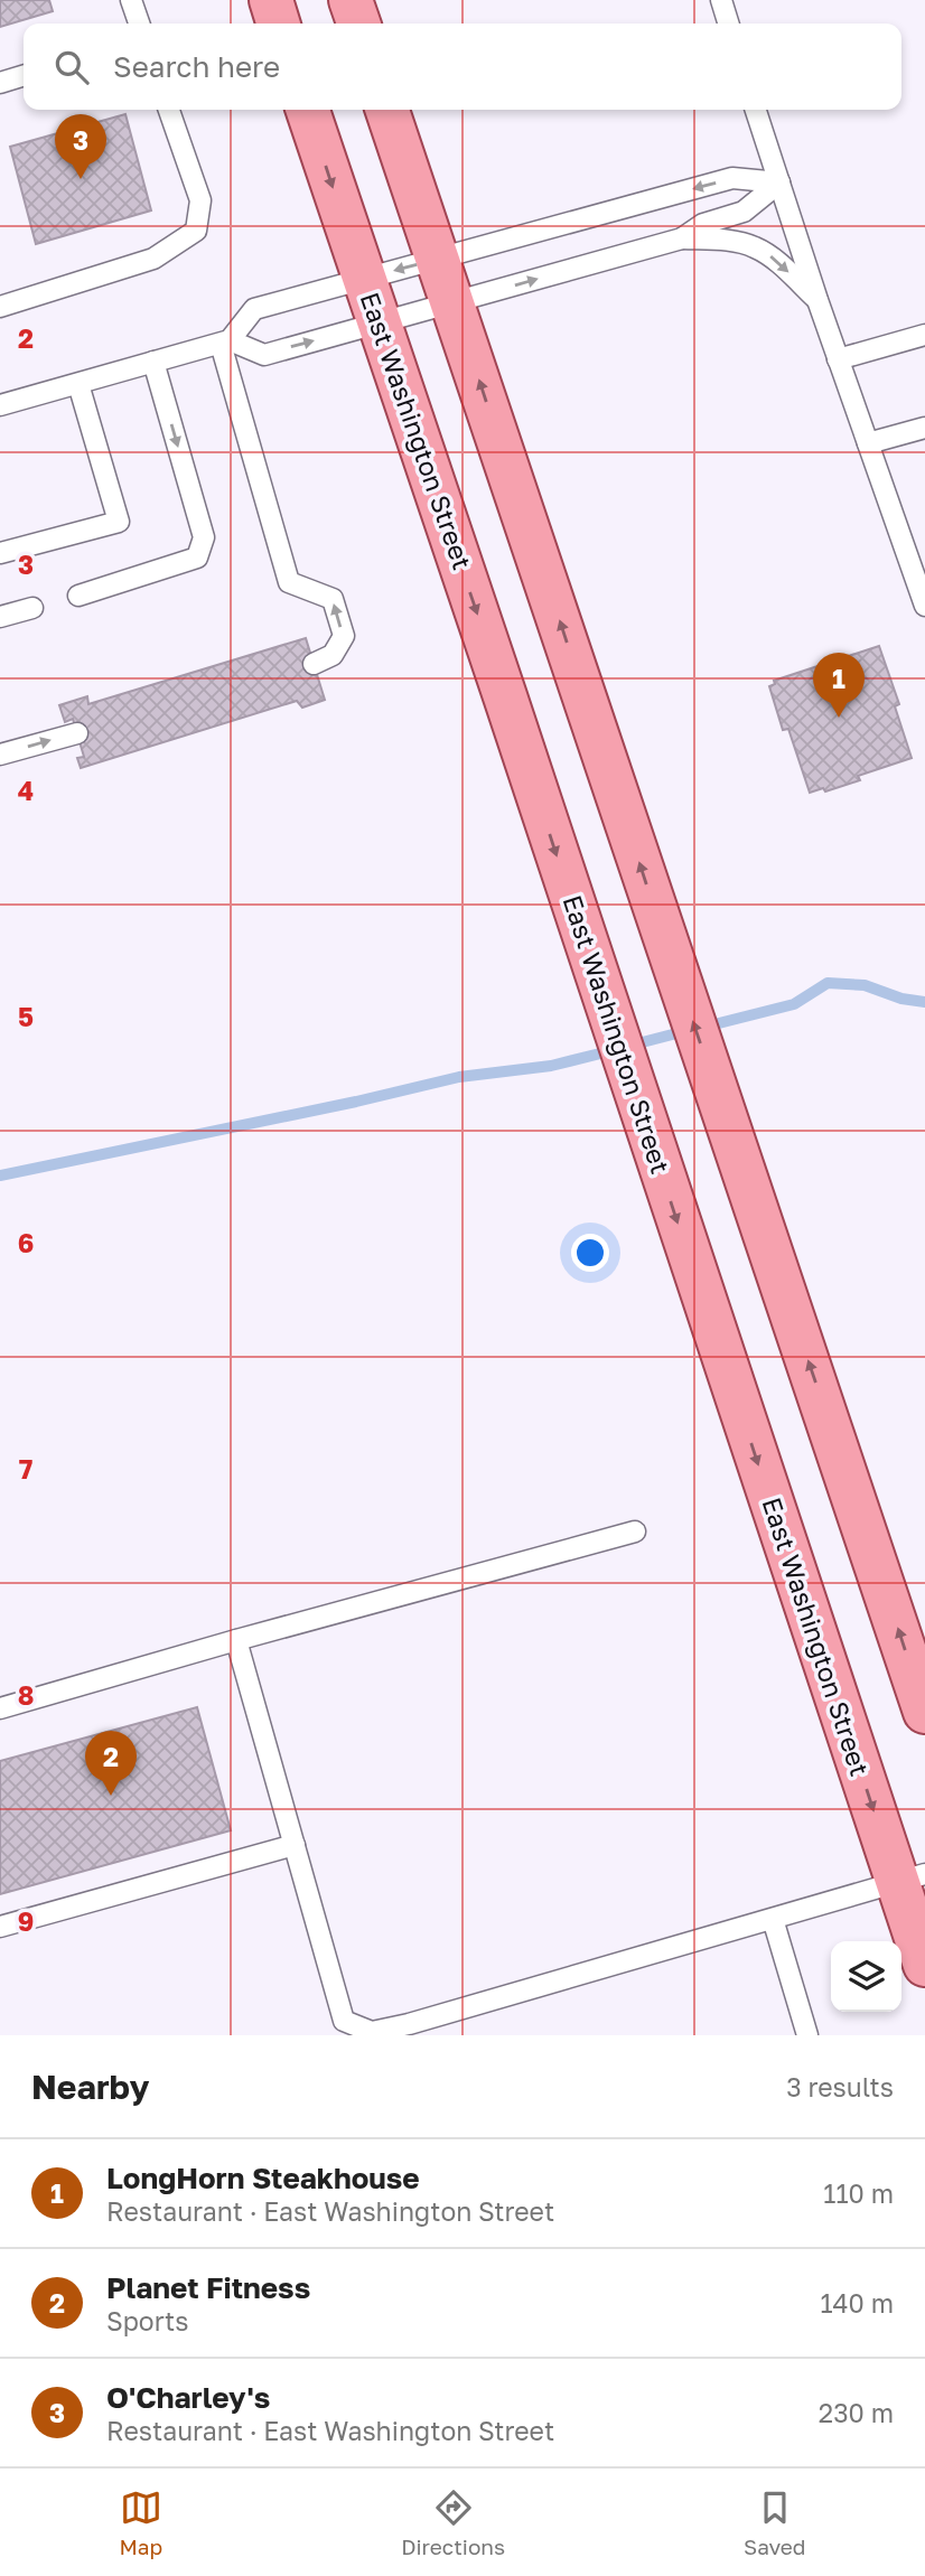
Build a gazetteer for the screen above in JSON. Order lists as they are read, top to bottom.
{
  "streets": {
    "main road": ["East Washington Street"]
  },
  "page": {
    "search": "Search here",
    "pins": ["3", "1", "2"],
    "heading": ["Nearby", "3 results"],
    "list": [
      {
        "mark": "1",
        "name": "LongHorn Steakhouse",
        "note": "Restaurant · East Washington Street",
        "value": "110 m"
      },
      {
        "mark": "2",
        "name": "Planet Fitness",
        "note": "Sports",
        "value": "140 m"
      },
      {
        "mark": "3",
        "name": "O'Charley's",
        "note": "Restaurant · East Washington Street",
        "value": "230 m"
      }
    ],
    "nav": ["Map", "Directions", "Saved"]
  },
  "grid": {
    "rows": [
      "2",
      "3",
      "4",
      "5",
      "6",
      "7",
      "8",
      "9"
    ]
  }
}
